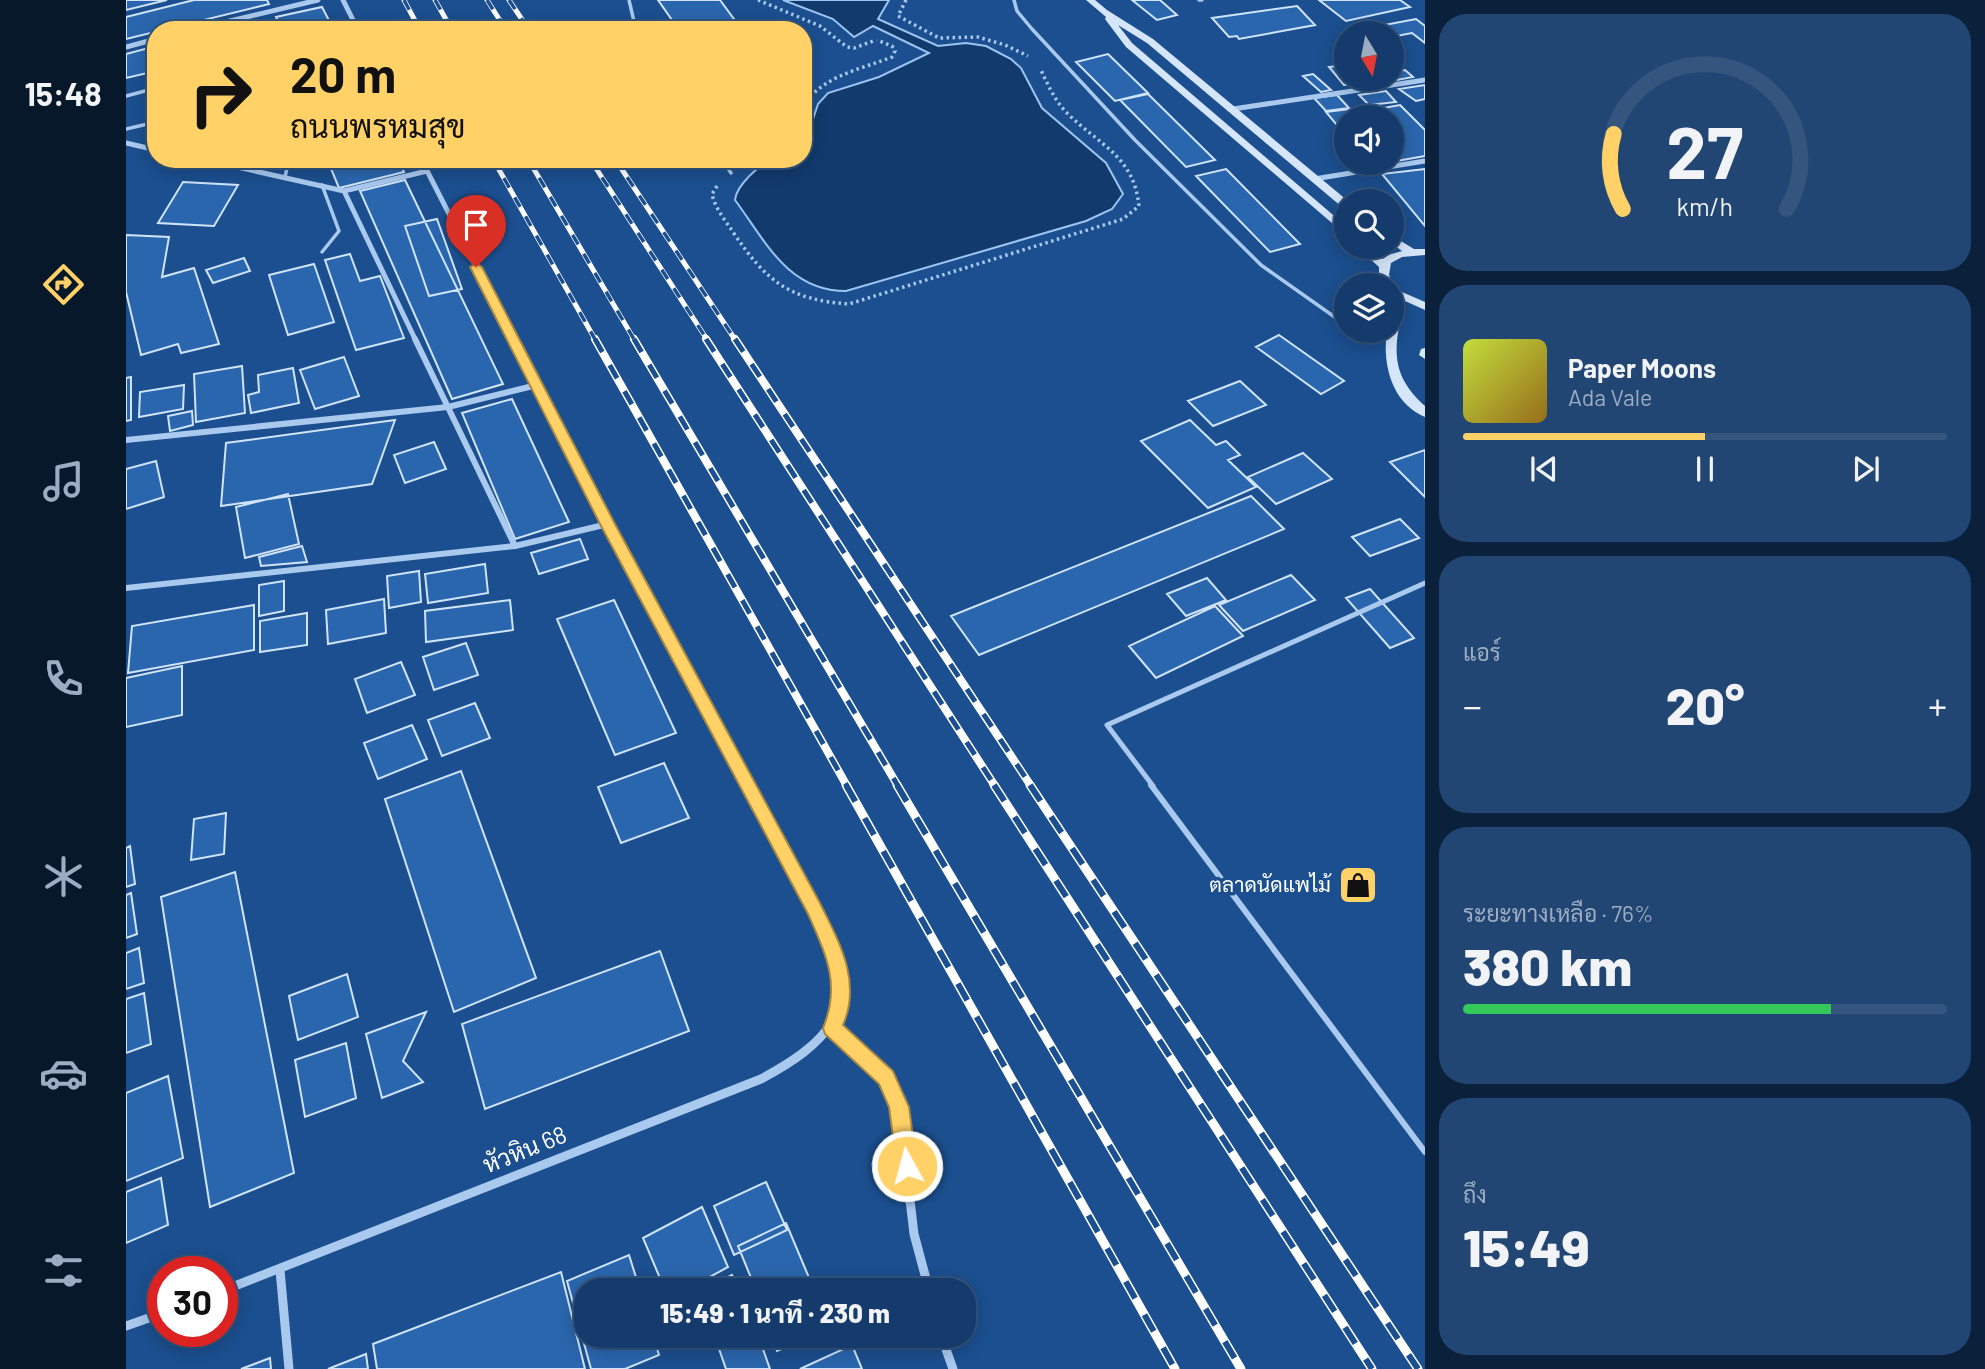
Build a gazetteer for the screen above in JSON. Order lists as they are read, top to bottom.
{
  "streets": {
    "street": ["หัวหิน 68"]
  },
  "places": {
    "shop": ["ตลาดนัดแพไม้"]
  },
  "north": "bottom",
  "page": {
    "tabs": "15:48",
    "turn": ["20 m", "ถนนพรหมสุข"],
    "song": ["Paper Moons", "Ada Vale"],
    "tile": [
      "แอร์",
      ["ระยะทางเหลือ · 76%", "380 km"],
      ["ถึง", "15:49"]
    ],
    "heat": ["−", "20°", "+"],
    "limit": "30",
    "trip": "15:49 · 1 นาที · 230 m",
    "gauge": ["27", "km/h"]
  }
}
